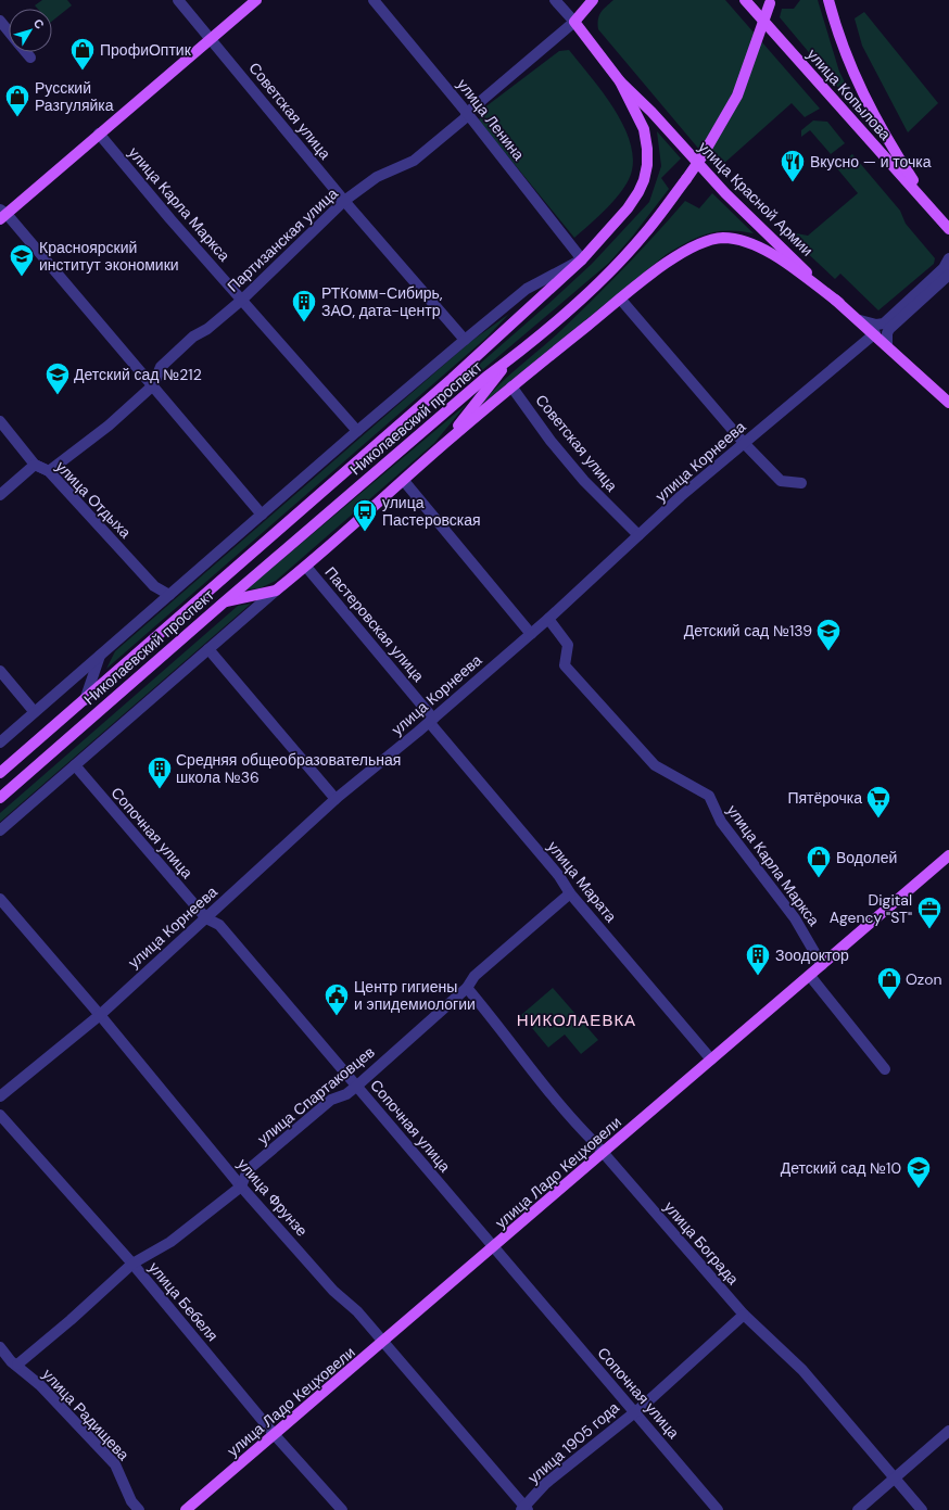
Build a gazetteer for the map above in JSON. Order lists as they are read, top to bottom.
{
  "streets": {
    "main road": [
      "улица Копылова",
      "улица Красной Армии",
      "Партизанская улица",
      "Николаевский проспект",
      "улица Ладо Кецховели"
    ],
    "street": [
      "Советская улица",
      "улица Ленина",
      "улица Карла Маркса",
      "улица Корнеева",
      "улица Отдыха",
      "Пастеровская улица",
      "Сопочная улица",
      "улица Марата",
      "улица Спартаковцев",
      "улица Фрунзе",
      "улица Бограда",
      "улица Бебеля",
      "улица Радищева",
      "улица 1905 года"
    ]
  },
  "crossings": [
    ["Советская улица", "Партизанская улица"],
    ["Советская улица", "улица Корнеева"],
    ["улица Ленина", "Партизанская улица"],
    ["улица Ленина", "Николаевский проспект"],
    ["улица Красной Армии", "Партизанская улица"],
    ["улица Красной Армии", "Николаевский проспект"],
    ["улица Красной Армии", "улица Корнеева"],
    ["улица Карла Маркса", "Партизанская улица"],
    ["улица Карла Маркса", "улица Корнеева"],
    ["улица Карла Маркса", "улица Ладо Кецховели"],
    ["Партизанская улица", "улица Отдыха"],
    ["улица Корнеева", "Пастеровская улица"],
    ["улица Корнеева", "Сопочная улица"],
    ["улица Корнеева", "улица Марата"],
    ["улица Корнеева", "улица Фрунзе"],
    ["Пастеровская улица", "улица Марата"],
    ["Сопочная улица", "улица Спартаковцев"],
    ["Сопочная улица", "улица Ладо Кецховели"],
    ["Сопочная улица", "улица 1905 года"],
    ["улица Марата", "улица Спартаковцев"],
    ["улица Марата", "улица Ладо Кецховели"],
    ["улица Спартаковцев", "улица Фрунзе"],
    ["улица Спартаковцев", "улица Бограда"],
    ["улица Спартаковцев", "улица Бебеля"],
    ["улица Спартаковцев", "улица Радищева"],
    ["улица Ладо Кецховели", "улица Фрунзе"],
    ["улица Ладо Кецховели", "улица Бограда"],
    ["улица Ладо Кецховели", "улица Бебеля"],
    ["улица Фрунзе", "улица 1905 года"],
    ["улица Бограда", "улица 1905 года"]
  ],
  "districts": ["НИКОЛАЕВКА"],
  "places": {
    "shop": [
      "ПрофиОптик",
      "Русский Разгуляйка",
      "Водолей",
      "Ozon"
    ],
    "restaurant": ["Вкусно — и точка"],
    "school or university": [
      "Красноярский институт экономики",
      "Детский сад №212",
      "Детский сад №139",
      "Детский сад №10"
    ],
    "building": ["РТКомм-Сибирь, ЗАО, дата-центр", "Средняя общеобразовательная школа №36", "Зоодоктор"],
    "bus stop": ["улица Пастеровская"],
    "supermarket": ["Пятёрочка"],
    "office": ["Digital Agency \"ST\""],
    "public building": ["Центр гигиены и эпидемиологии"]
  },
  "north": "top right"
}
